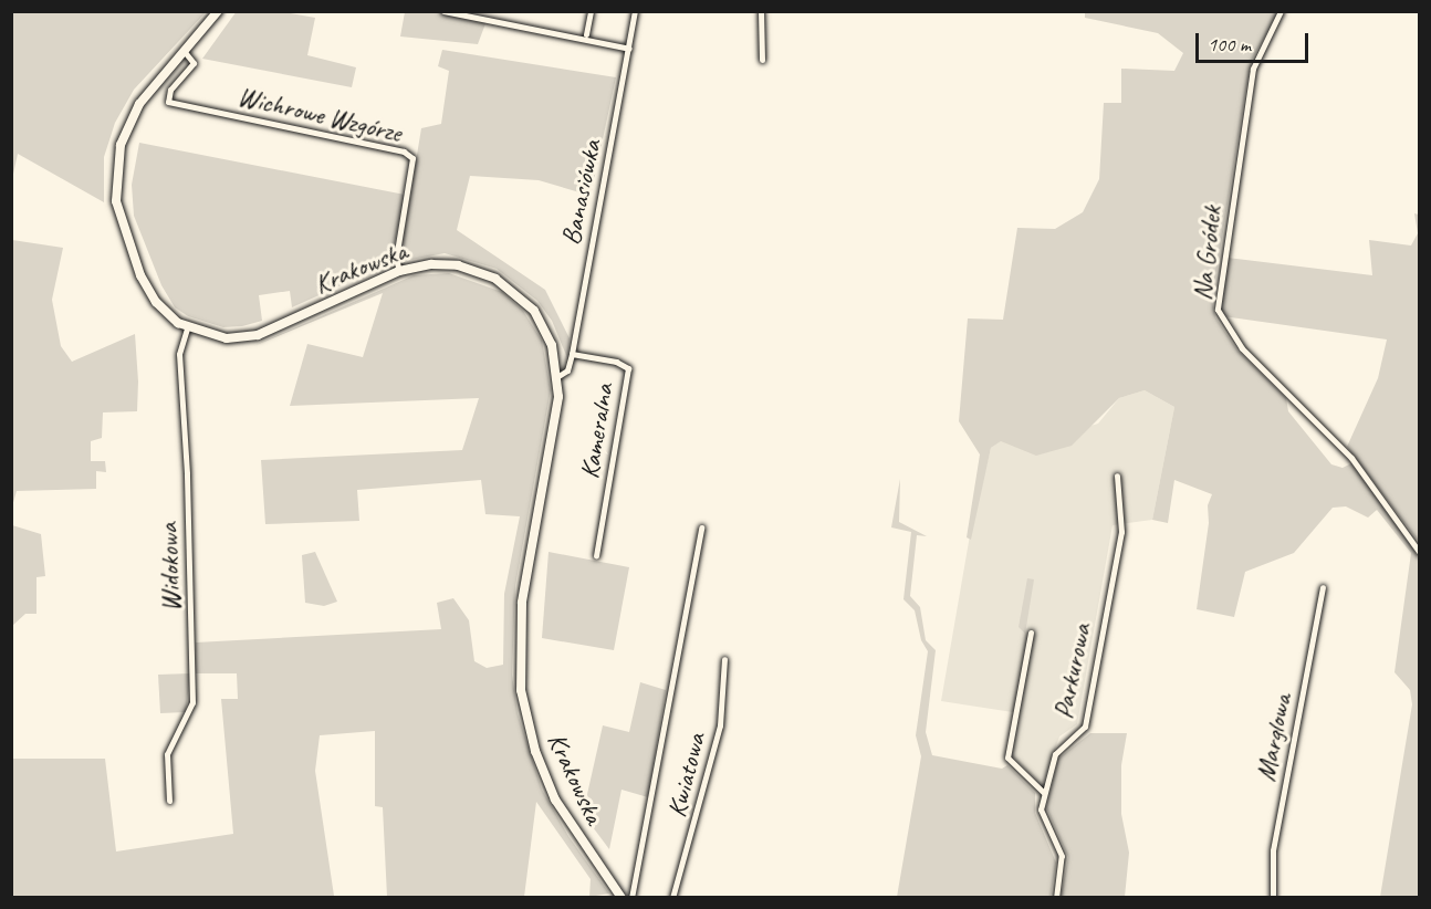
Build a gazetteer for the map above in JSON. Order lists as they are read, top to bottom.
{
  "streets": {
    "main road": ["Krakowska"],
    "street": [
      "Wichrowe Wzgórze",
      "Banasiówka",
      "Na Gródek",
      "Kameralna",
      "Widokowa",
      "Parkurowa",
      "Marglowa",
      "Kwiatowa"
    ]
  },
  "crossings": [
    ["Wichrowe Wzgórze", "Krakowska"],
    ["Banasiówka", "Krakowska"],
    ["Banasiówka", "Kameralna"],
    ["Krakowska", "Widokowa"]
  ],
  "scale_bar": "100 m"
}
